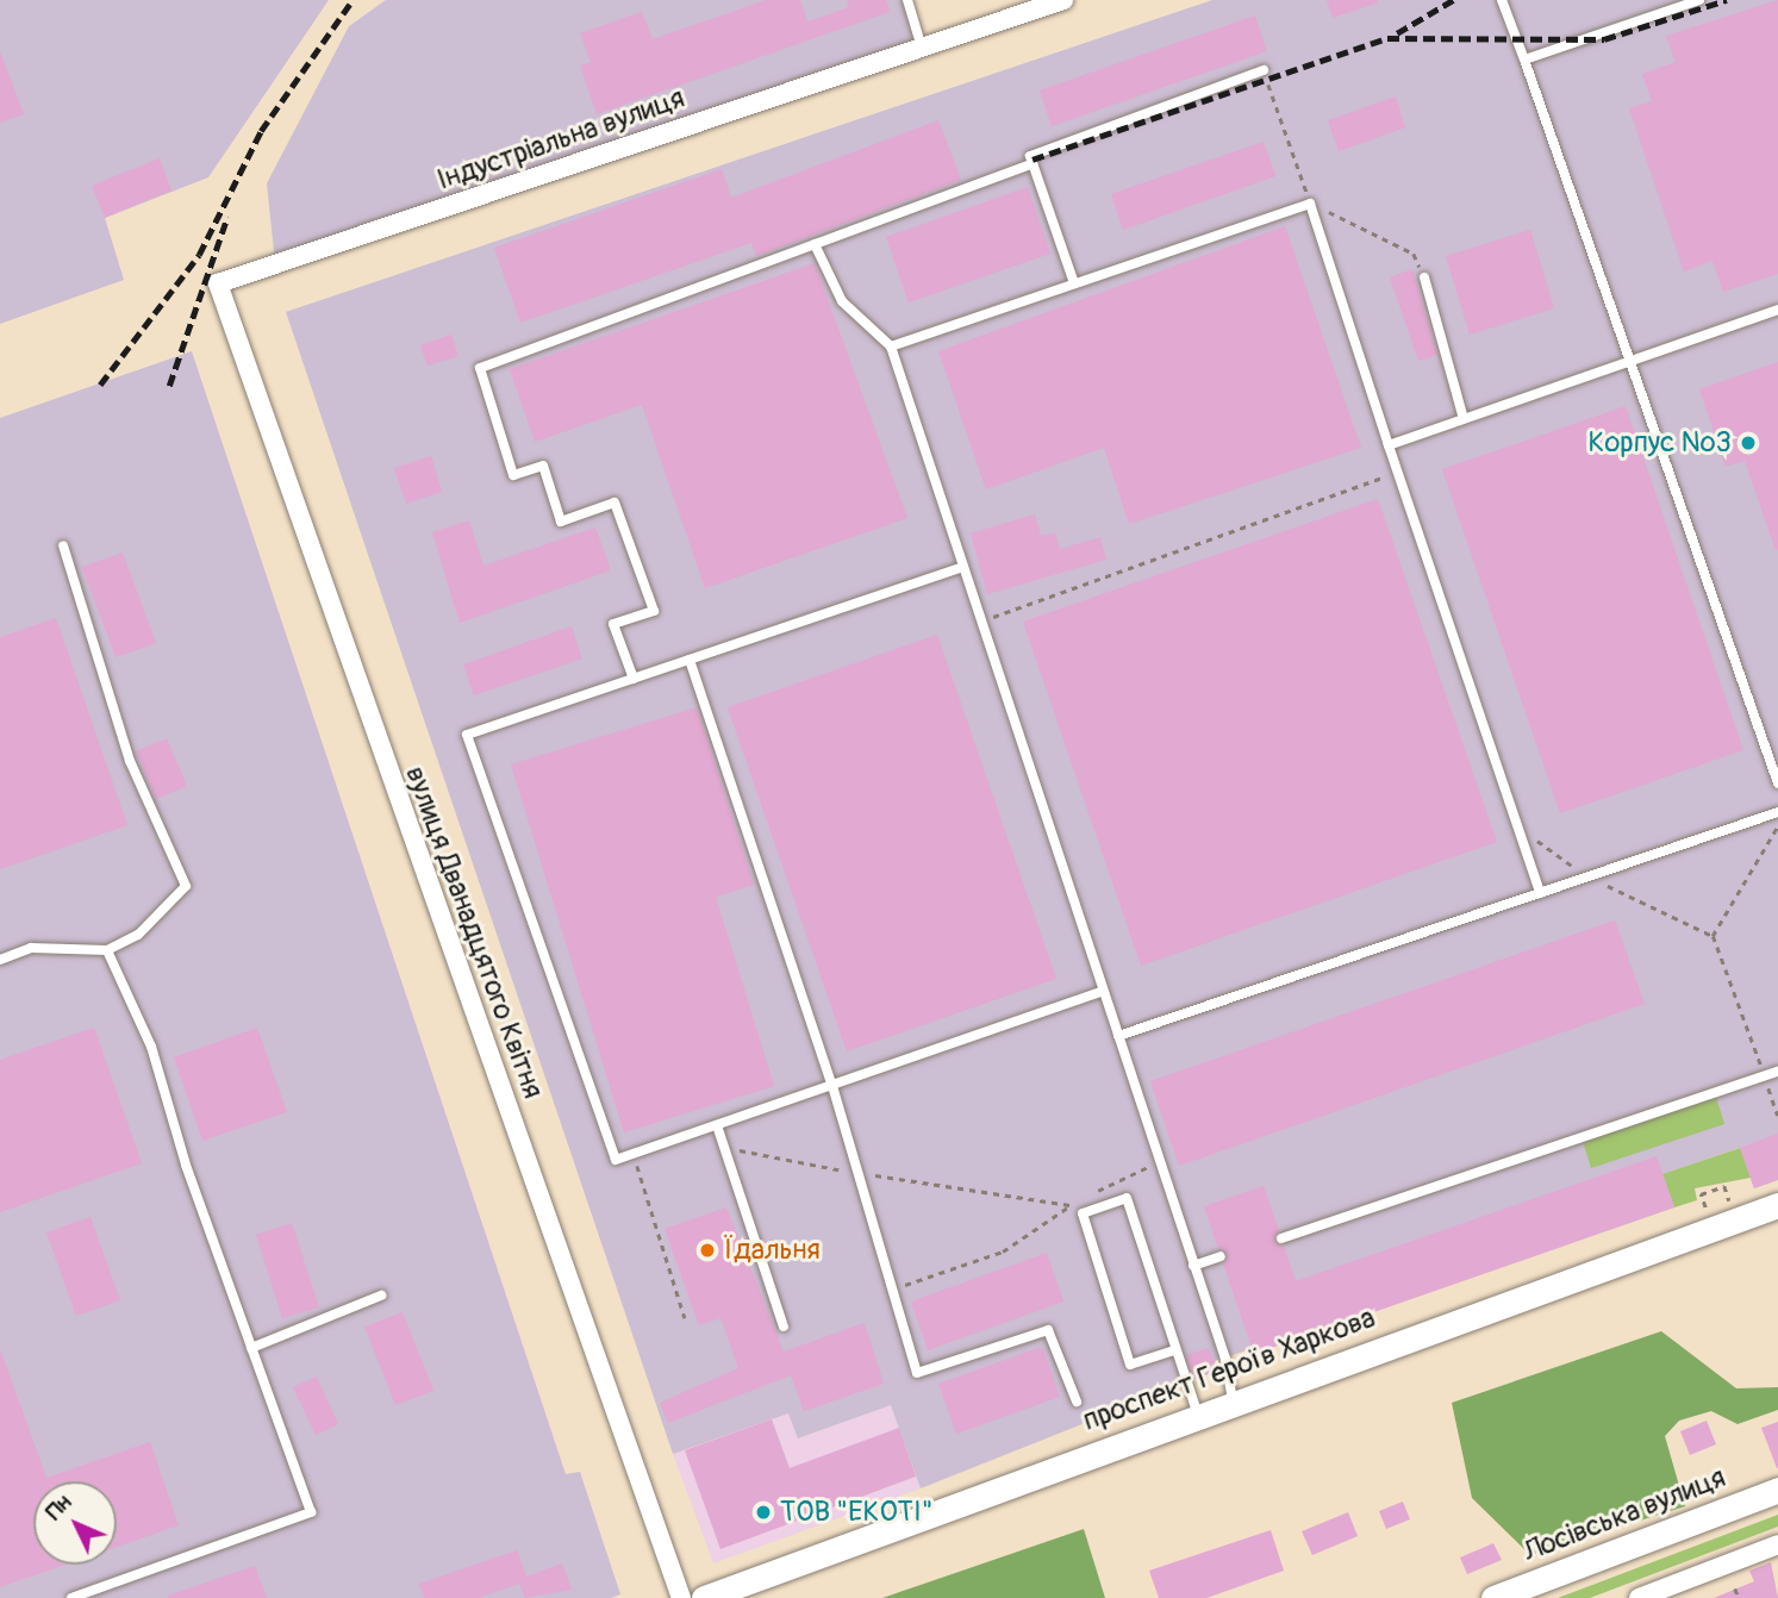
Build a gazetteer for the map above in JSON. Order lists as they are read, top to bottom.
{
  "streets": {
    "street": [
      "Індустріальна вулиця",
      "вулиця Дванадцятого Квітня",
      "проспект Героїв Харкова",
      "Лосівська вулиця"
    ]
  },
  "crossings": [
    ["Індустріальна вулиця", "вулиця Дванадцятого Квітня"]
  ],
  "places": ["Корпус №3", "Їдальня", "ТОВ \"ЕКОТI\""],
  "north": "top left"
}
